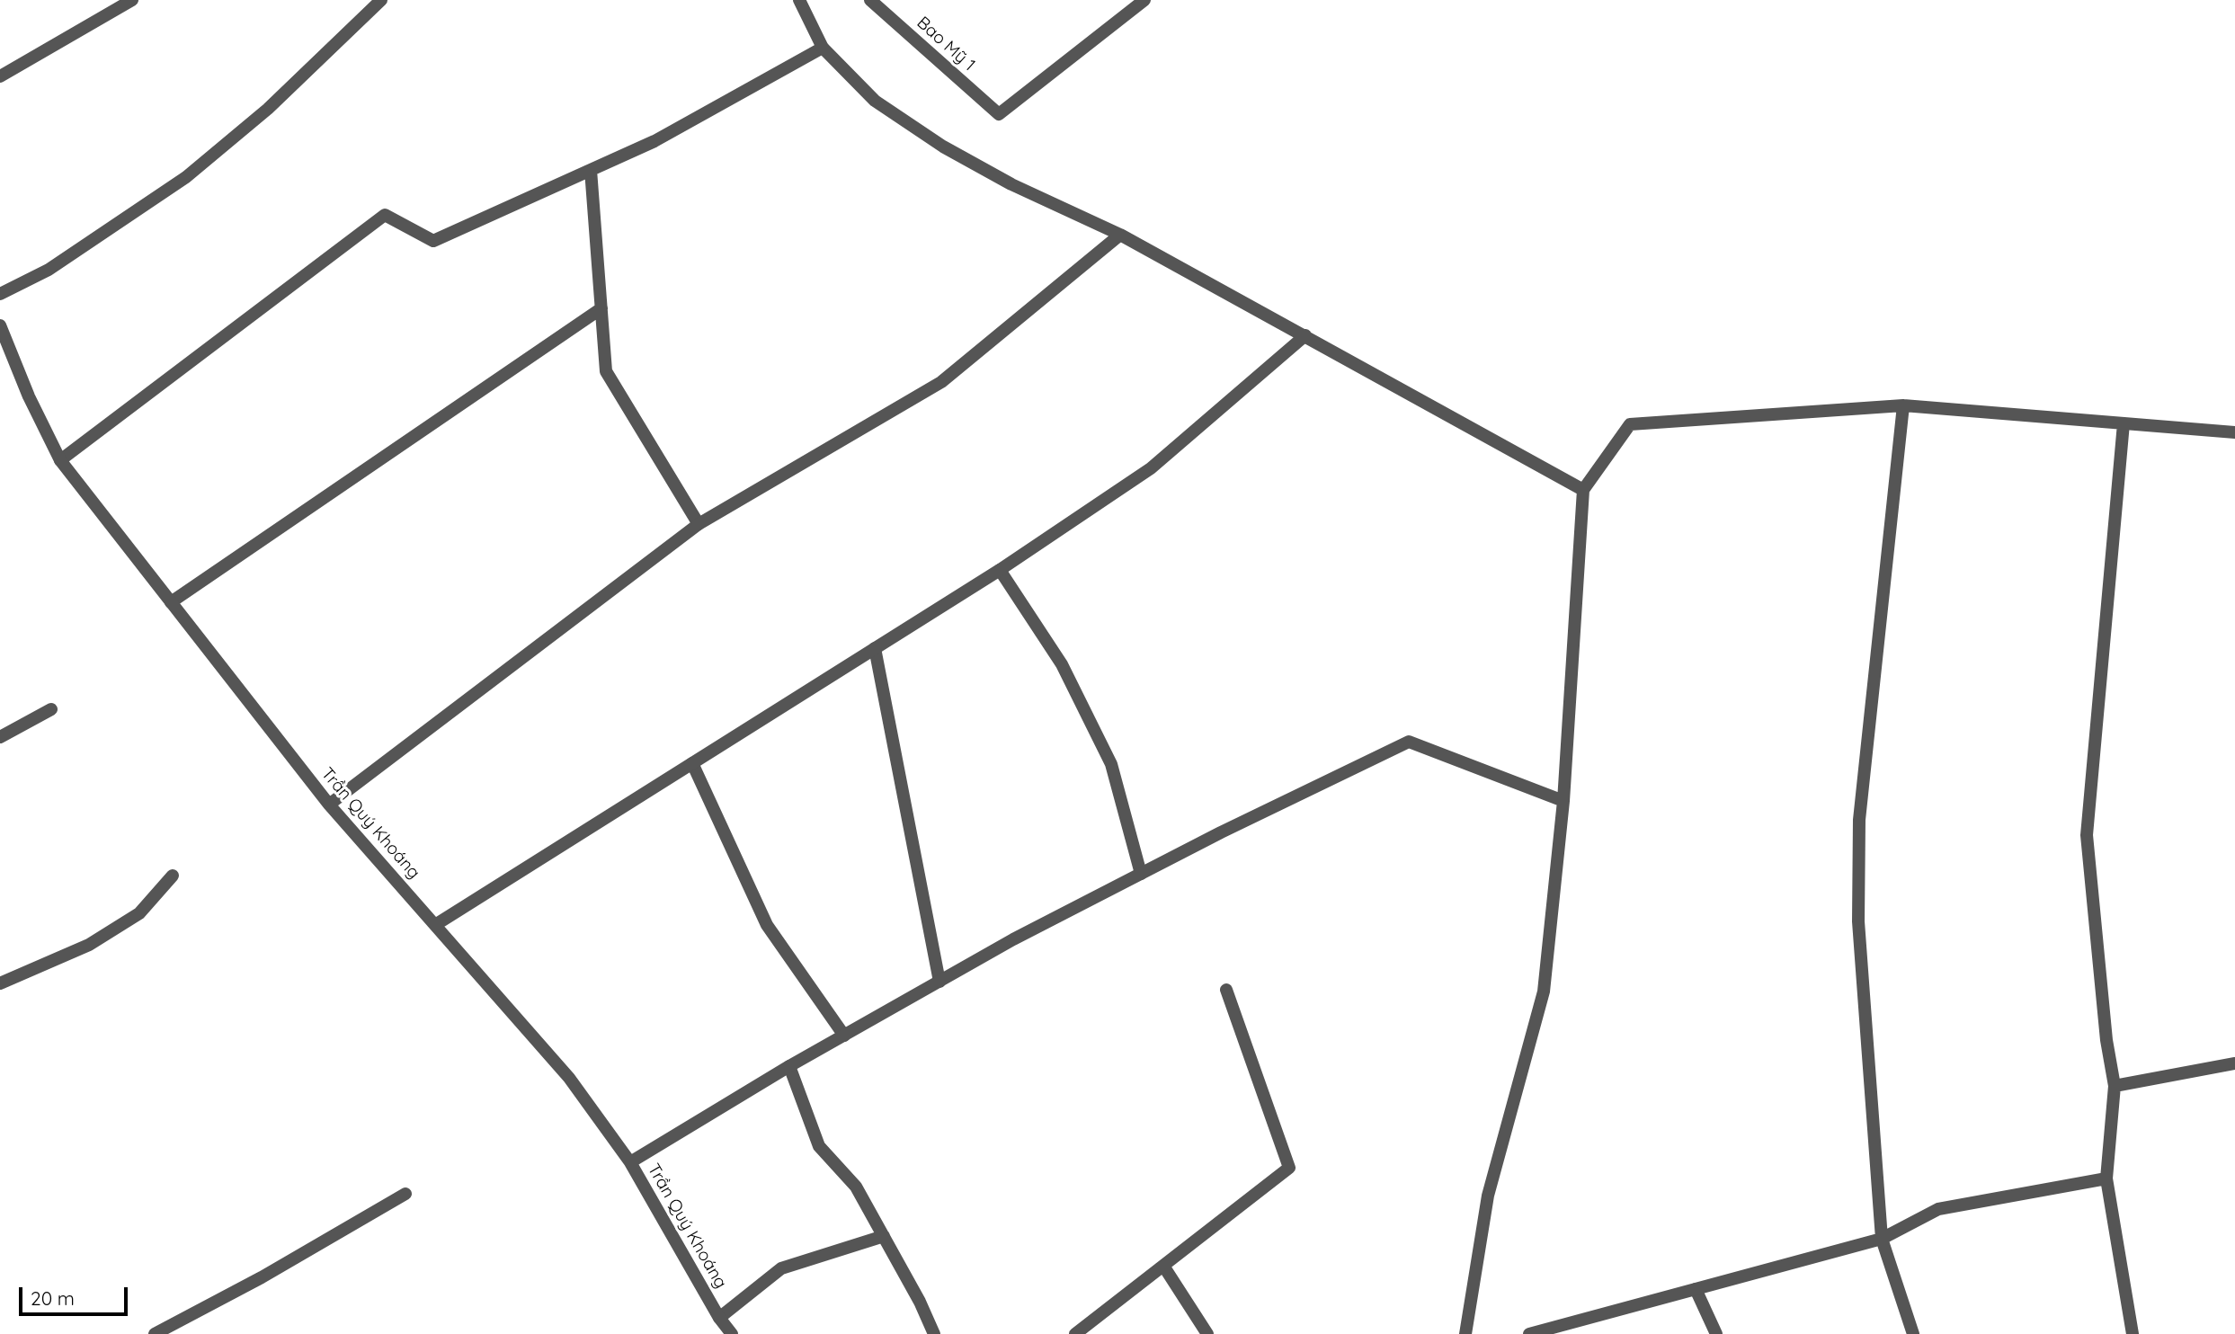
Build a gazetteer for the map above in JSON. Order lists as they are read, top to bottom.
{
  "streets": {
    "street": ["Bao Mỹ 1", "Trần Quý Khoáng"]
  },
  "scale_bar": "20 m"
}
